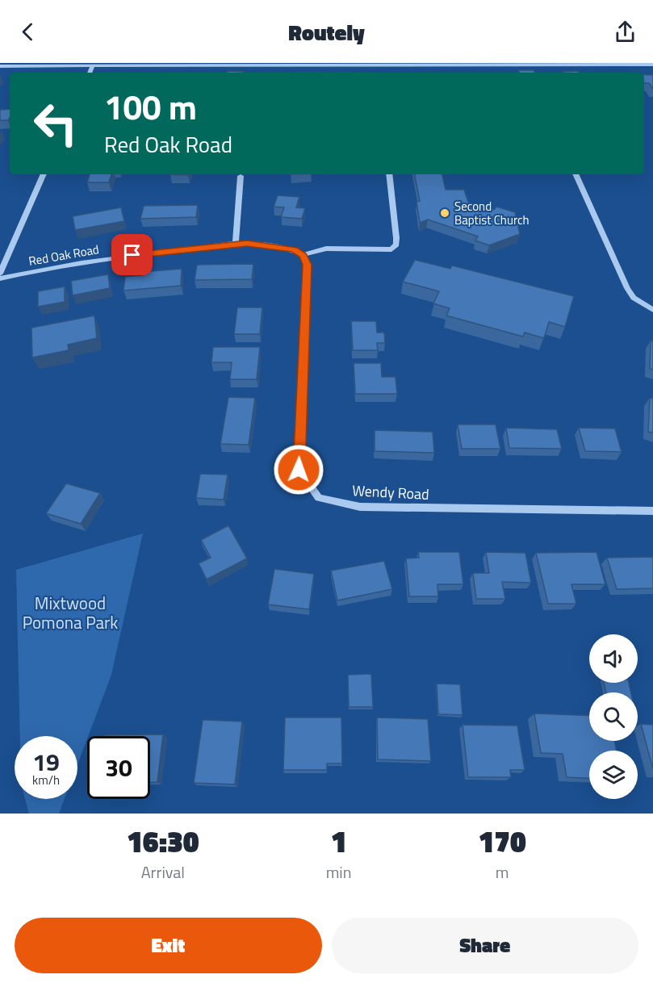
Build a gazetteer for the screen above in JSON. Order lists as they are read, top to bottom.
{
  "streets": {
    "street": ["Red Oak Road", "Wendy Road"]
  },
  "crossings": [
    ["Red Oak Road", "Wendy Road"]
  ],
  "parks": ["Mixtwood Pomona Park"],
  "places": ["Second Baptist Church"],
  "page": {
    "header": "Routely",
    "turn": ["100 m", "Red Oak Road"],
    "speed": "19 km/h",
    "limit": "30",
    "eta": [
      "16:30",
      "Arrival",
      "1",
      "min",
      "170",
      "m"
    ],
    "buttons": ["Exit", "Share"]
  }
}
